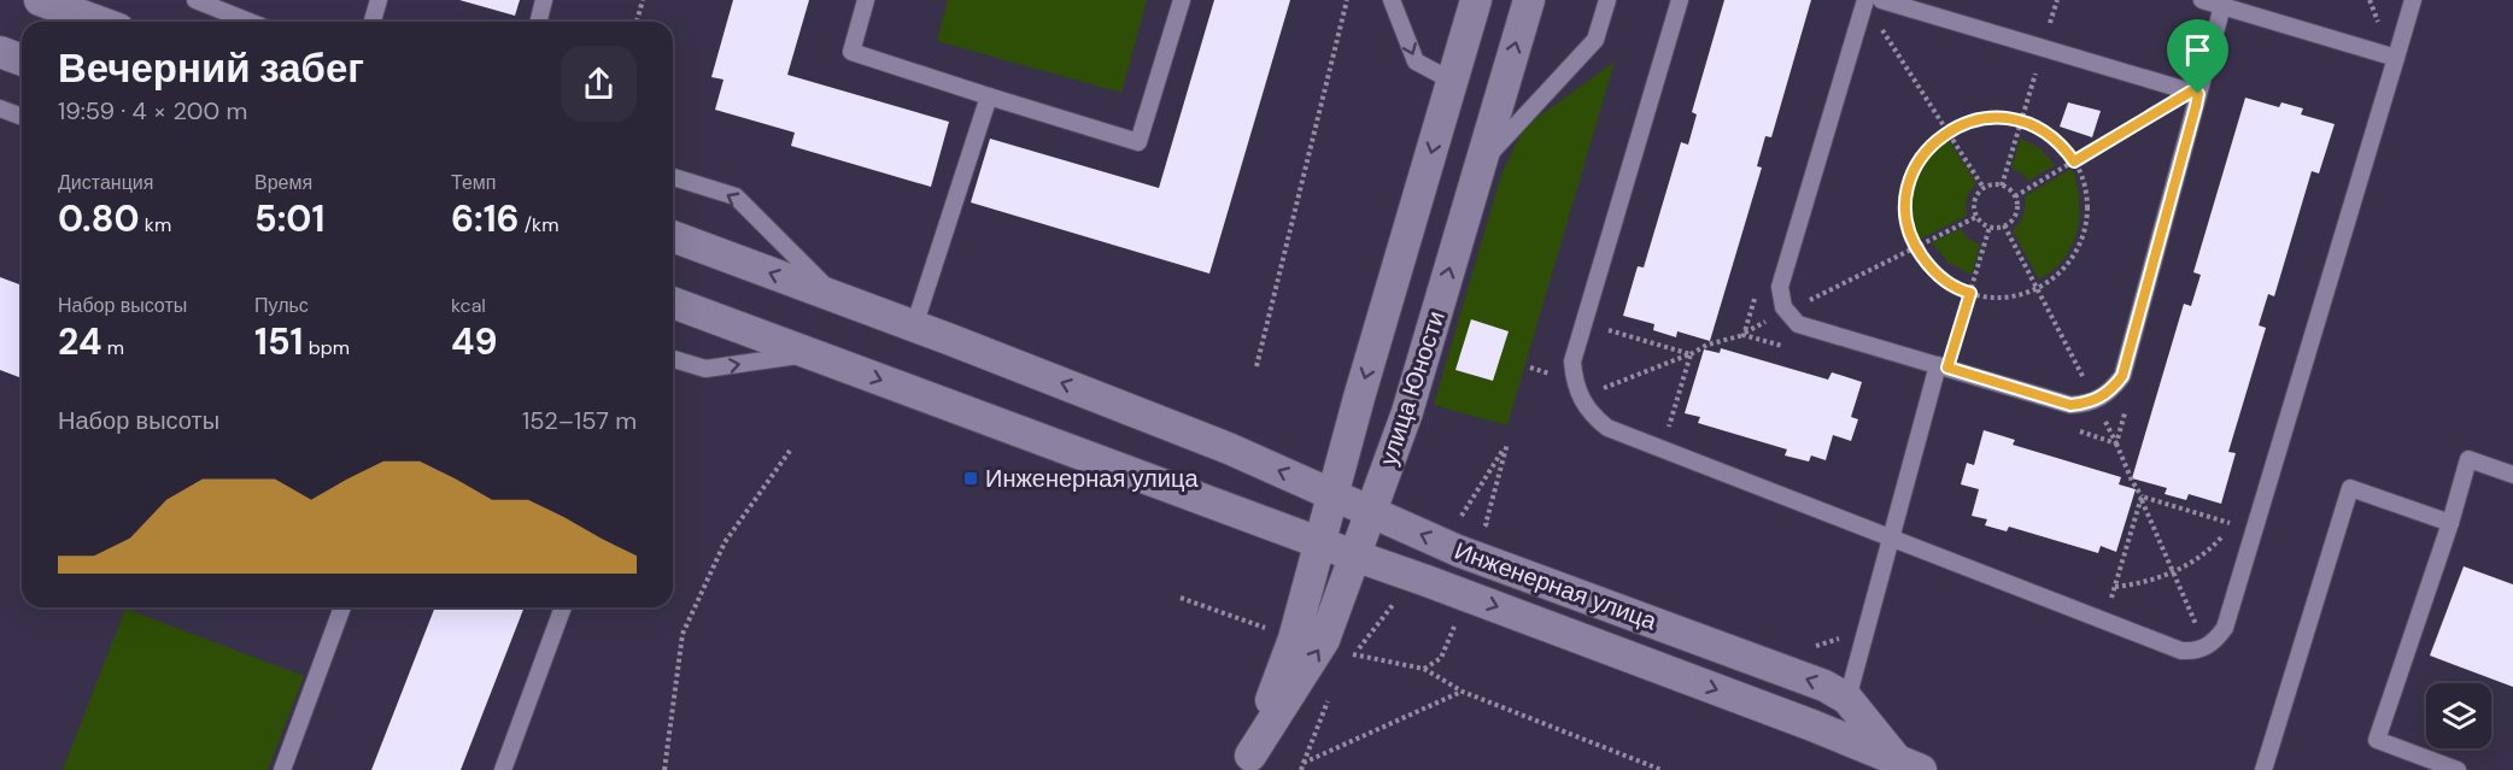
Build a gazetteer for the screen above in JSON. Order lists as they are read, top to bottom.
{
  "streets": {
    "street": ["улица Юности", "Инженерная улица"]
  },
  "crossings": [
    ["улица Юности", "Инженерная улица"]
  ],
  "places": {
    "transit": ["Инженерная улица"]
  },
  "page": {
    "heading": ["Вечерний забег", "19:59 · 4 × 200 m"],
    "stats": [
      ["Дистанция", "0.80 km"],
      ["Время", "5:01"],
      ["Темп", "6:16 /km"],
      ["Набор высоты", "24 m"],
      ["Пульс", "151 bpm"],
      ["kcal", "49"]
    ],
    "chart": ["Набор высоты", "152–157 m"]
  }
}
